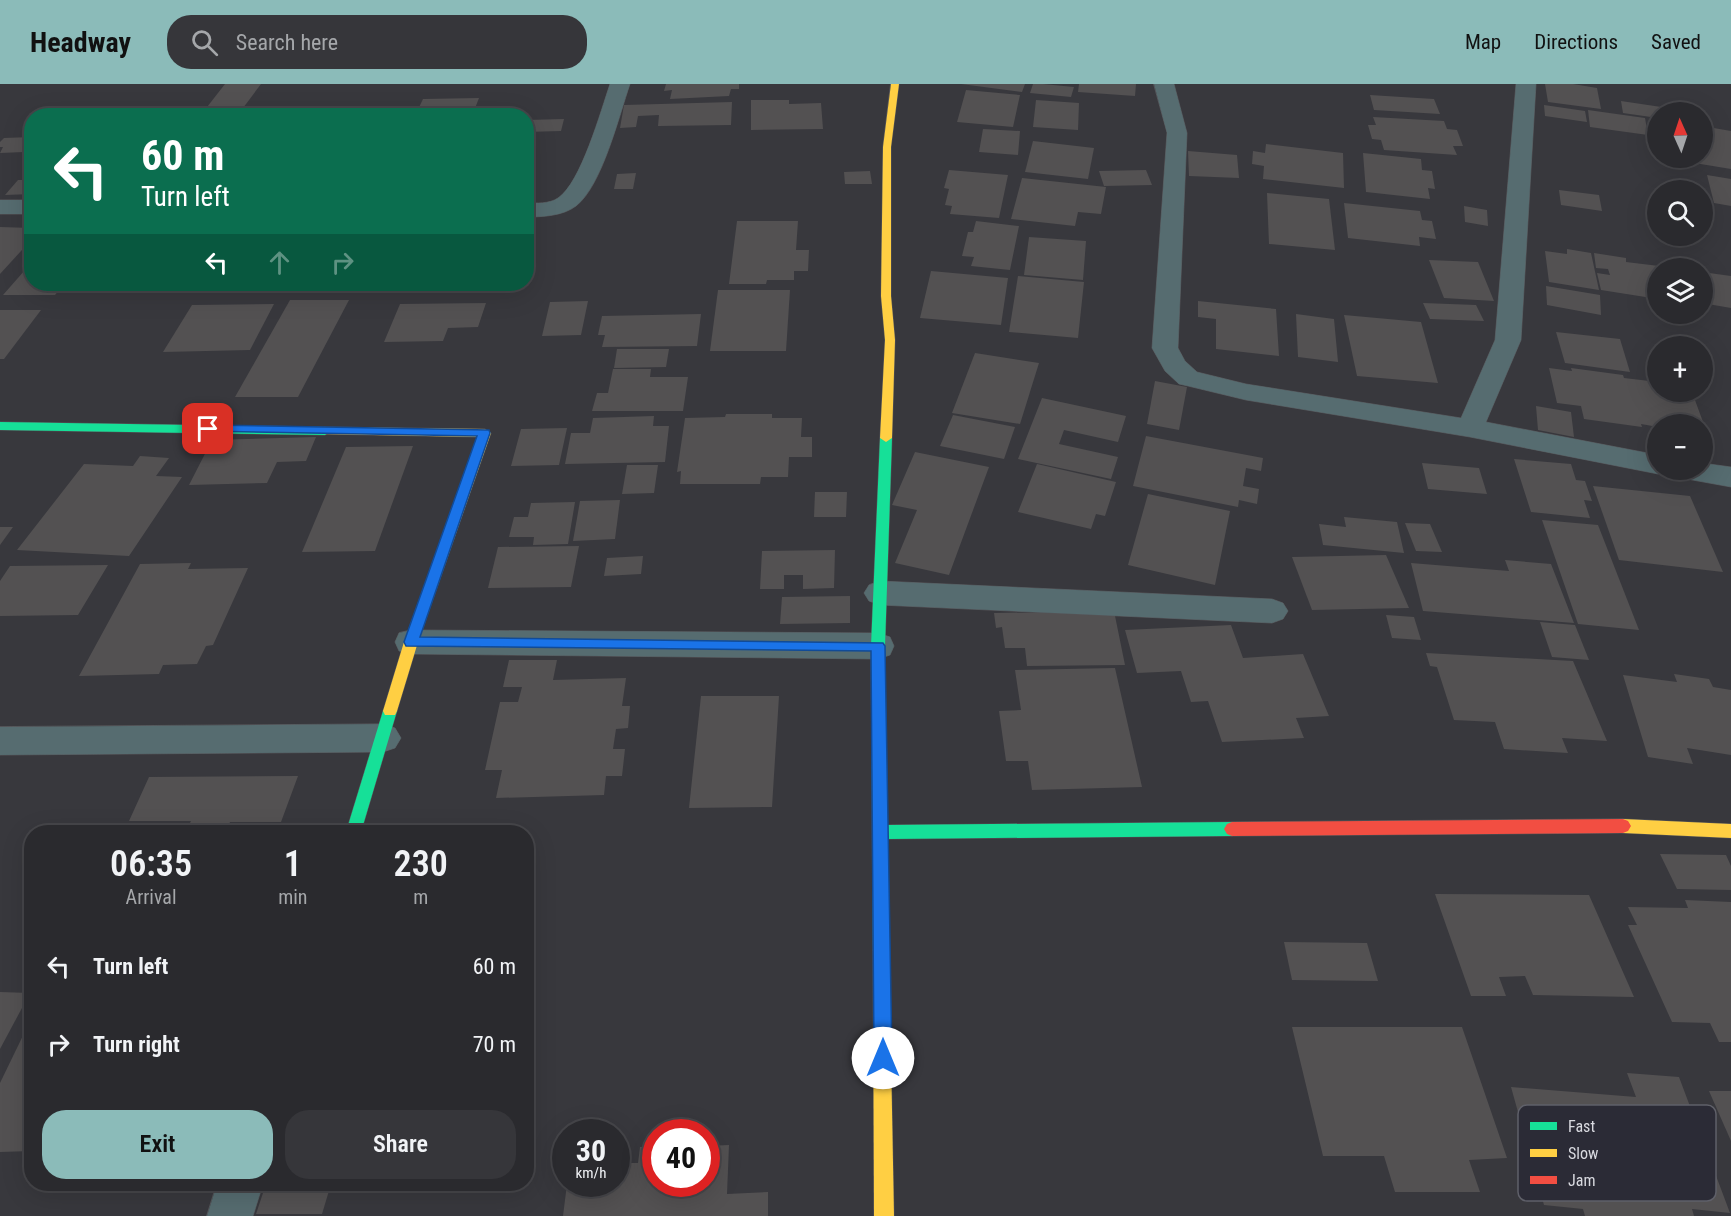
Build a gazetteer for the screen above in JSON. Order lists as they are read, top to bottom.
{
  "legend": ["Fast", "Slow", "Jam"],
  "north": "top",
  "page": {
    "header": "Headway",
    "search": "Search here",
    "nav": ["Map", "Directions", "Saved"],
    "map_buttons": ["+", "−"],
    "turn": ["60 m", "Turn left"],
    "eta": [
      "06:35",
      "Arrival",
      "1",
      "min",
      "230",
      "m"
    ],
    "list": [
      {
        "name": "Turn left",
        "value": "60 m"
      },
      {
        "name": "Turn right",
        "value": "70 m"
      }
    ],
    "buttons": ["Exit", "Share"],
    "speed": "30 km/h",
    "limit": "40"
  }
}
